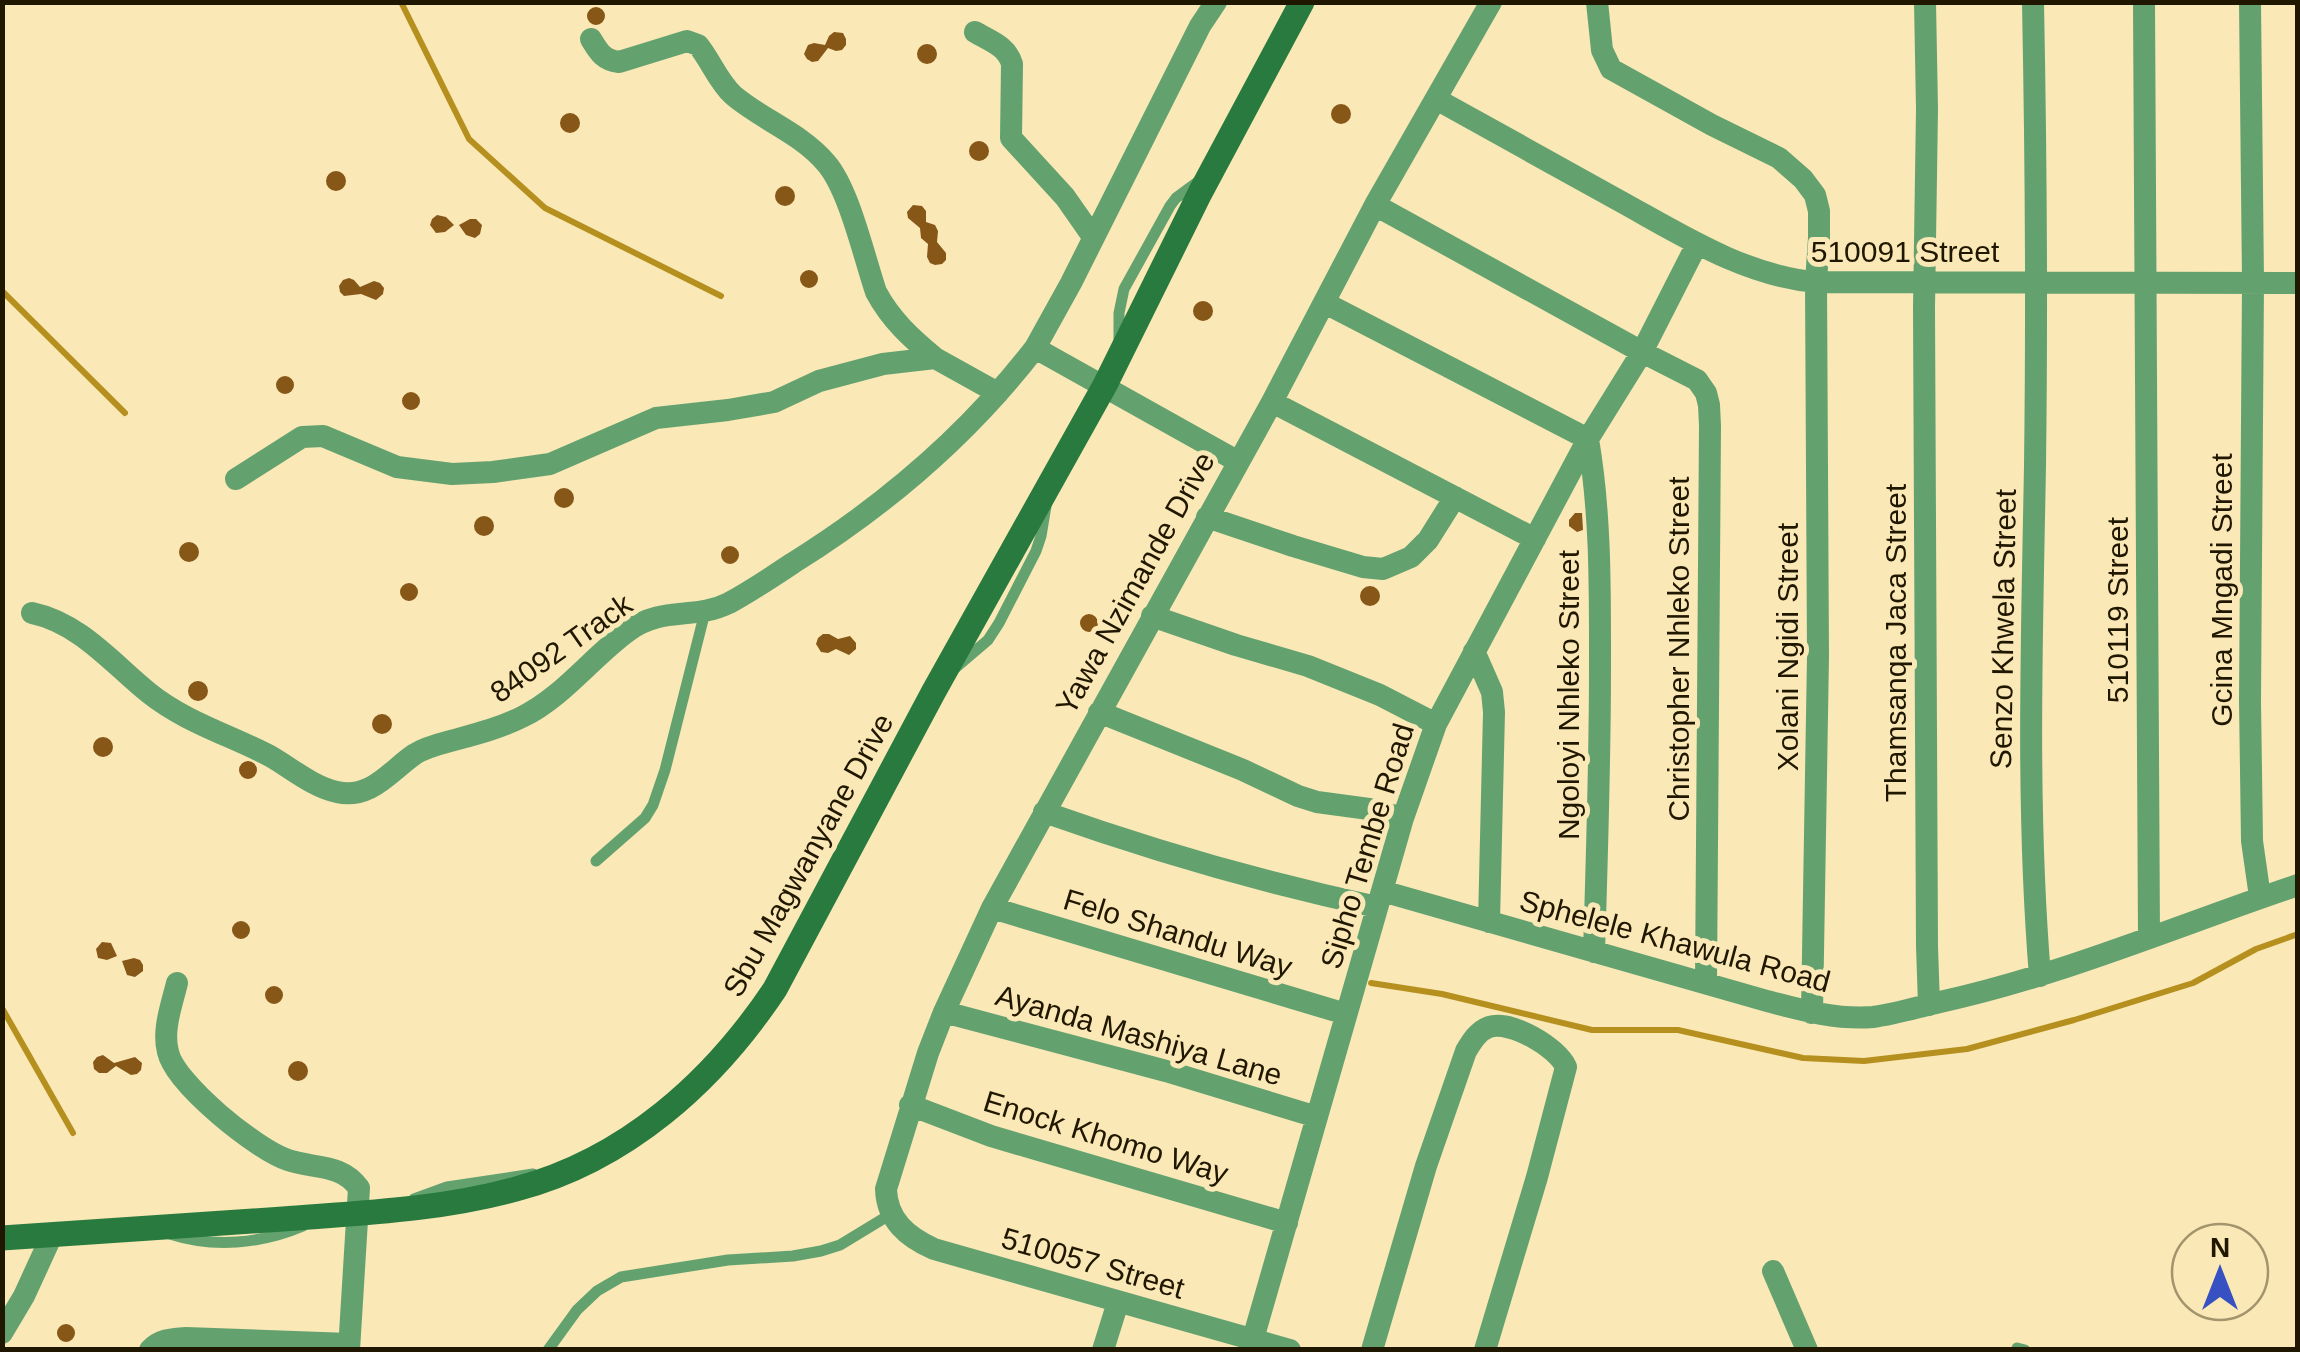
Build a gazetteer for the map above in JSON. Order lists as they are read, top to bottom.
{
  "streets": {
    "main road": ["Sbu Magwanyane Drive"],
    "street": [
      "510091 Street",
      "Yawa Nzimande Drive",
      "Gcina Mngadi Street",
      "510119 Street",
      "Senzo Khwela Street",
      "Thamsanqa Jaca Street",
      "Xolani Ngidi Street",
      "84092 Track",
      "Christopher Nhleko Street",
      "Ngoloyi Nhleko Street",
      "Sipho Tembe Road",
      "Felo Shandu Way",
      "Sphelele Khawula Road",
      "Ayanda Mashiya Lane",
      "Enock Khomo Way",
      "510057 Street"
    ]
  },
  "crossings": [
    ["510091 Street", "Yawa Nzimande Drive"],
    ["510091 Street", "Gcina Mngadi Street"],
    ["510091 Street", "510119 Street"],
    ["510091 Street", "Senzo Khwela Street"],
    ["510091 Street", "Thamsanqa Jaca Street"],
    ["510091 Street", "Xolani Ngidi Street"],
    ["510091 Street", "Sipho Tembe Road"],
    ["Yawa Nzimande Drive", "Christopher Nhleko Street"],
    ["Yawa Nzimande Drive", "Felo Shandu Way"],
    ["Yawa Nzimande Drive", "Sphelele Khawula Road"],
    ["Yawa Nzimande Drive", "Ayanda Mashiya Lane"],
    ["Yawa Nzimande Drive", "Enock Khomo Way"],
    ["Yawa Nzimande Drive", "510057 Street"],
    ["Gcina Mngadi Street", "Sphelele Khawula Road"],
    ["510119 Street", "Sphelele Khawula Road"],
    ["Senzo Khwela Street", "Sphelele Khawula Road"],
    ["Thamsanqa Jaca Street", "Sphelele Khawula Road"],
    ["Xolani Ngidi Street", "Sphelele Khawula Road"],
    ["Christopher Nhleko Street", "Sipho Tembe Road"],
    ["Christopher Nhleko Street", "Sphelele Khawula Road"],
    ["Ngoloyi Nhleko Street", "Sipho Tembe Road"],
    ["Ngoloyi Nhleko Street", "Sphelele Khawula Road"],
    ["Sipho Tembe Road", "Felo Shandu Way"],
    ["Sipho Tembe Road", "Sphelele Khawula Road"],
    ["Sipho Tembe Road", "Ayanda Mashiya Lane"],
    ["Sipho Tembe Road", "Enock Khomo Way"],
    ["Sipho Tembe Road", "510057 Street"]
  ],
  "north": "top"
}
